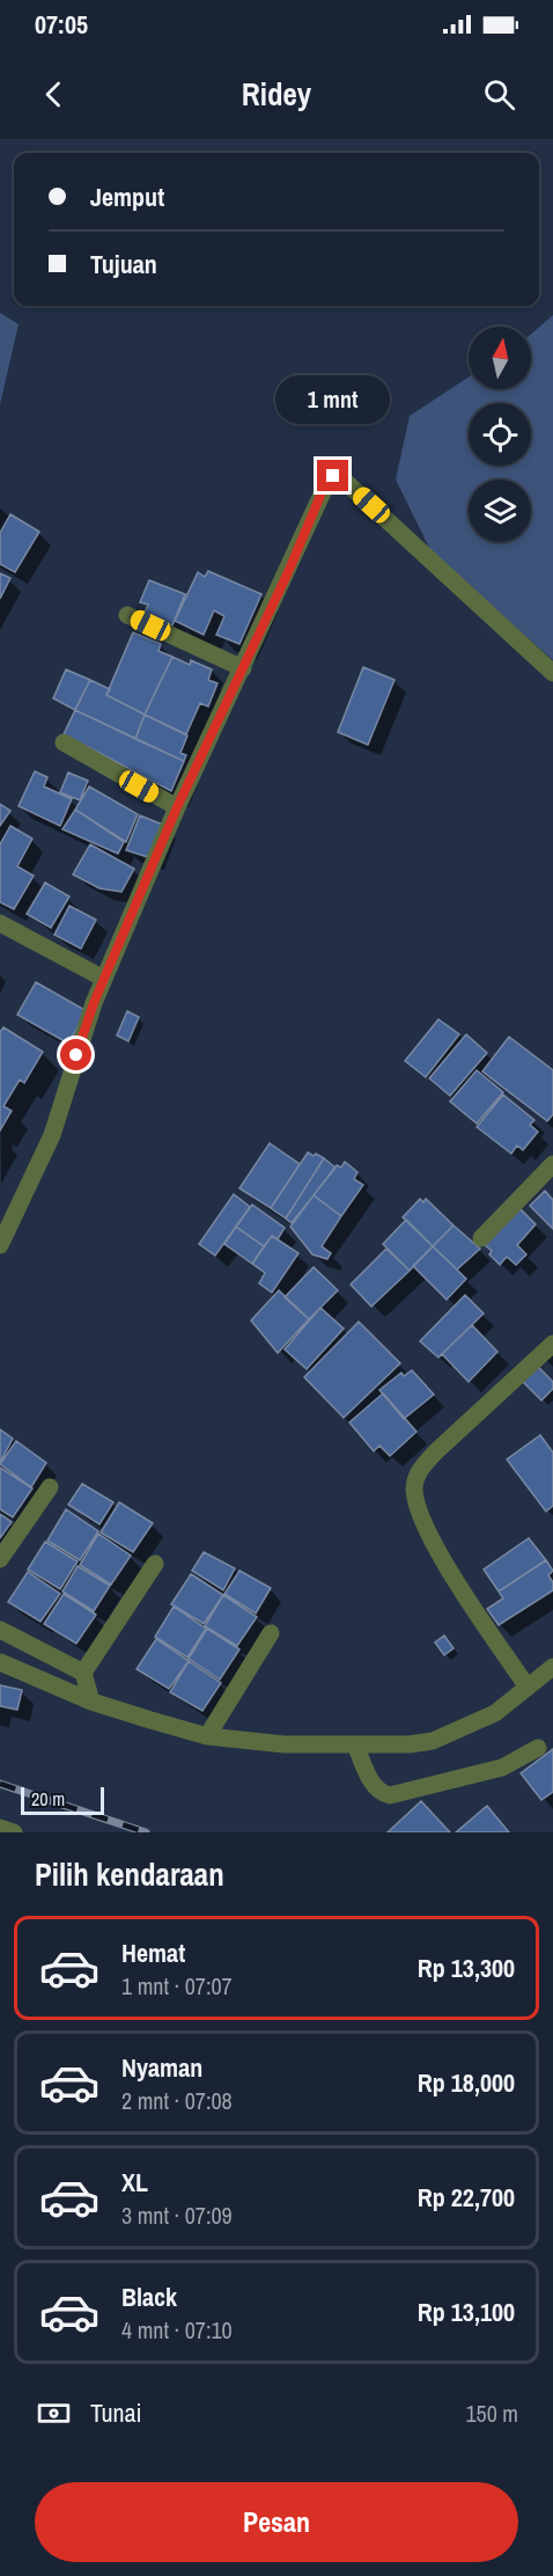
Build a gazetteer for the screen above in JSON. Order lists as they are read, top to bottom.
{
  "scale_bar": "20 m",
  "north": "top",
  "page": {
    "status": "07:05",
    "header": "Ridey",
    "banner": ["Jemput", "Tujuan"],
    "bubble": "1 mnt",
    "scale": "20 m",
    "heading": "Pilih kendaraan",
    "list": [
      {
        "name": "Hemat",
        "note": "1 mnt · 07:07",
        "value": "Rp 13,300"
      },
      {
        "name": "Nyaman",
        "note": "2 mnt · 07:08",
        "value": "Rp 18,000"
      },
      {
        "name": "XL",
        "note": "3 mnt · 07:09",
        "value": "Rp 22,700"
      },
      {
        "name": "Black",
        "note": "4 mnt · 07:10",
        "value": "Rp 13,100"
      }
    ],
    "pay": ["Tunai", "150 m"],
    "buttons": "Pesan"
  }
}
